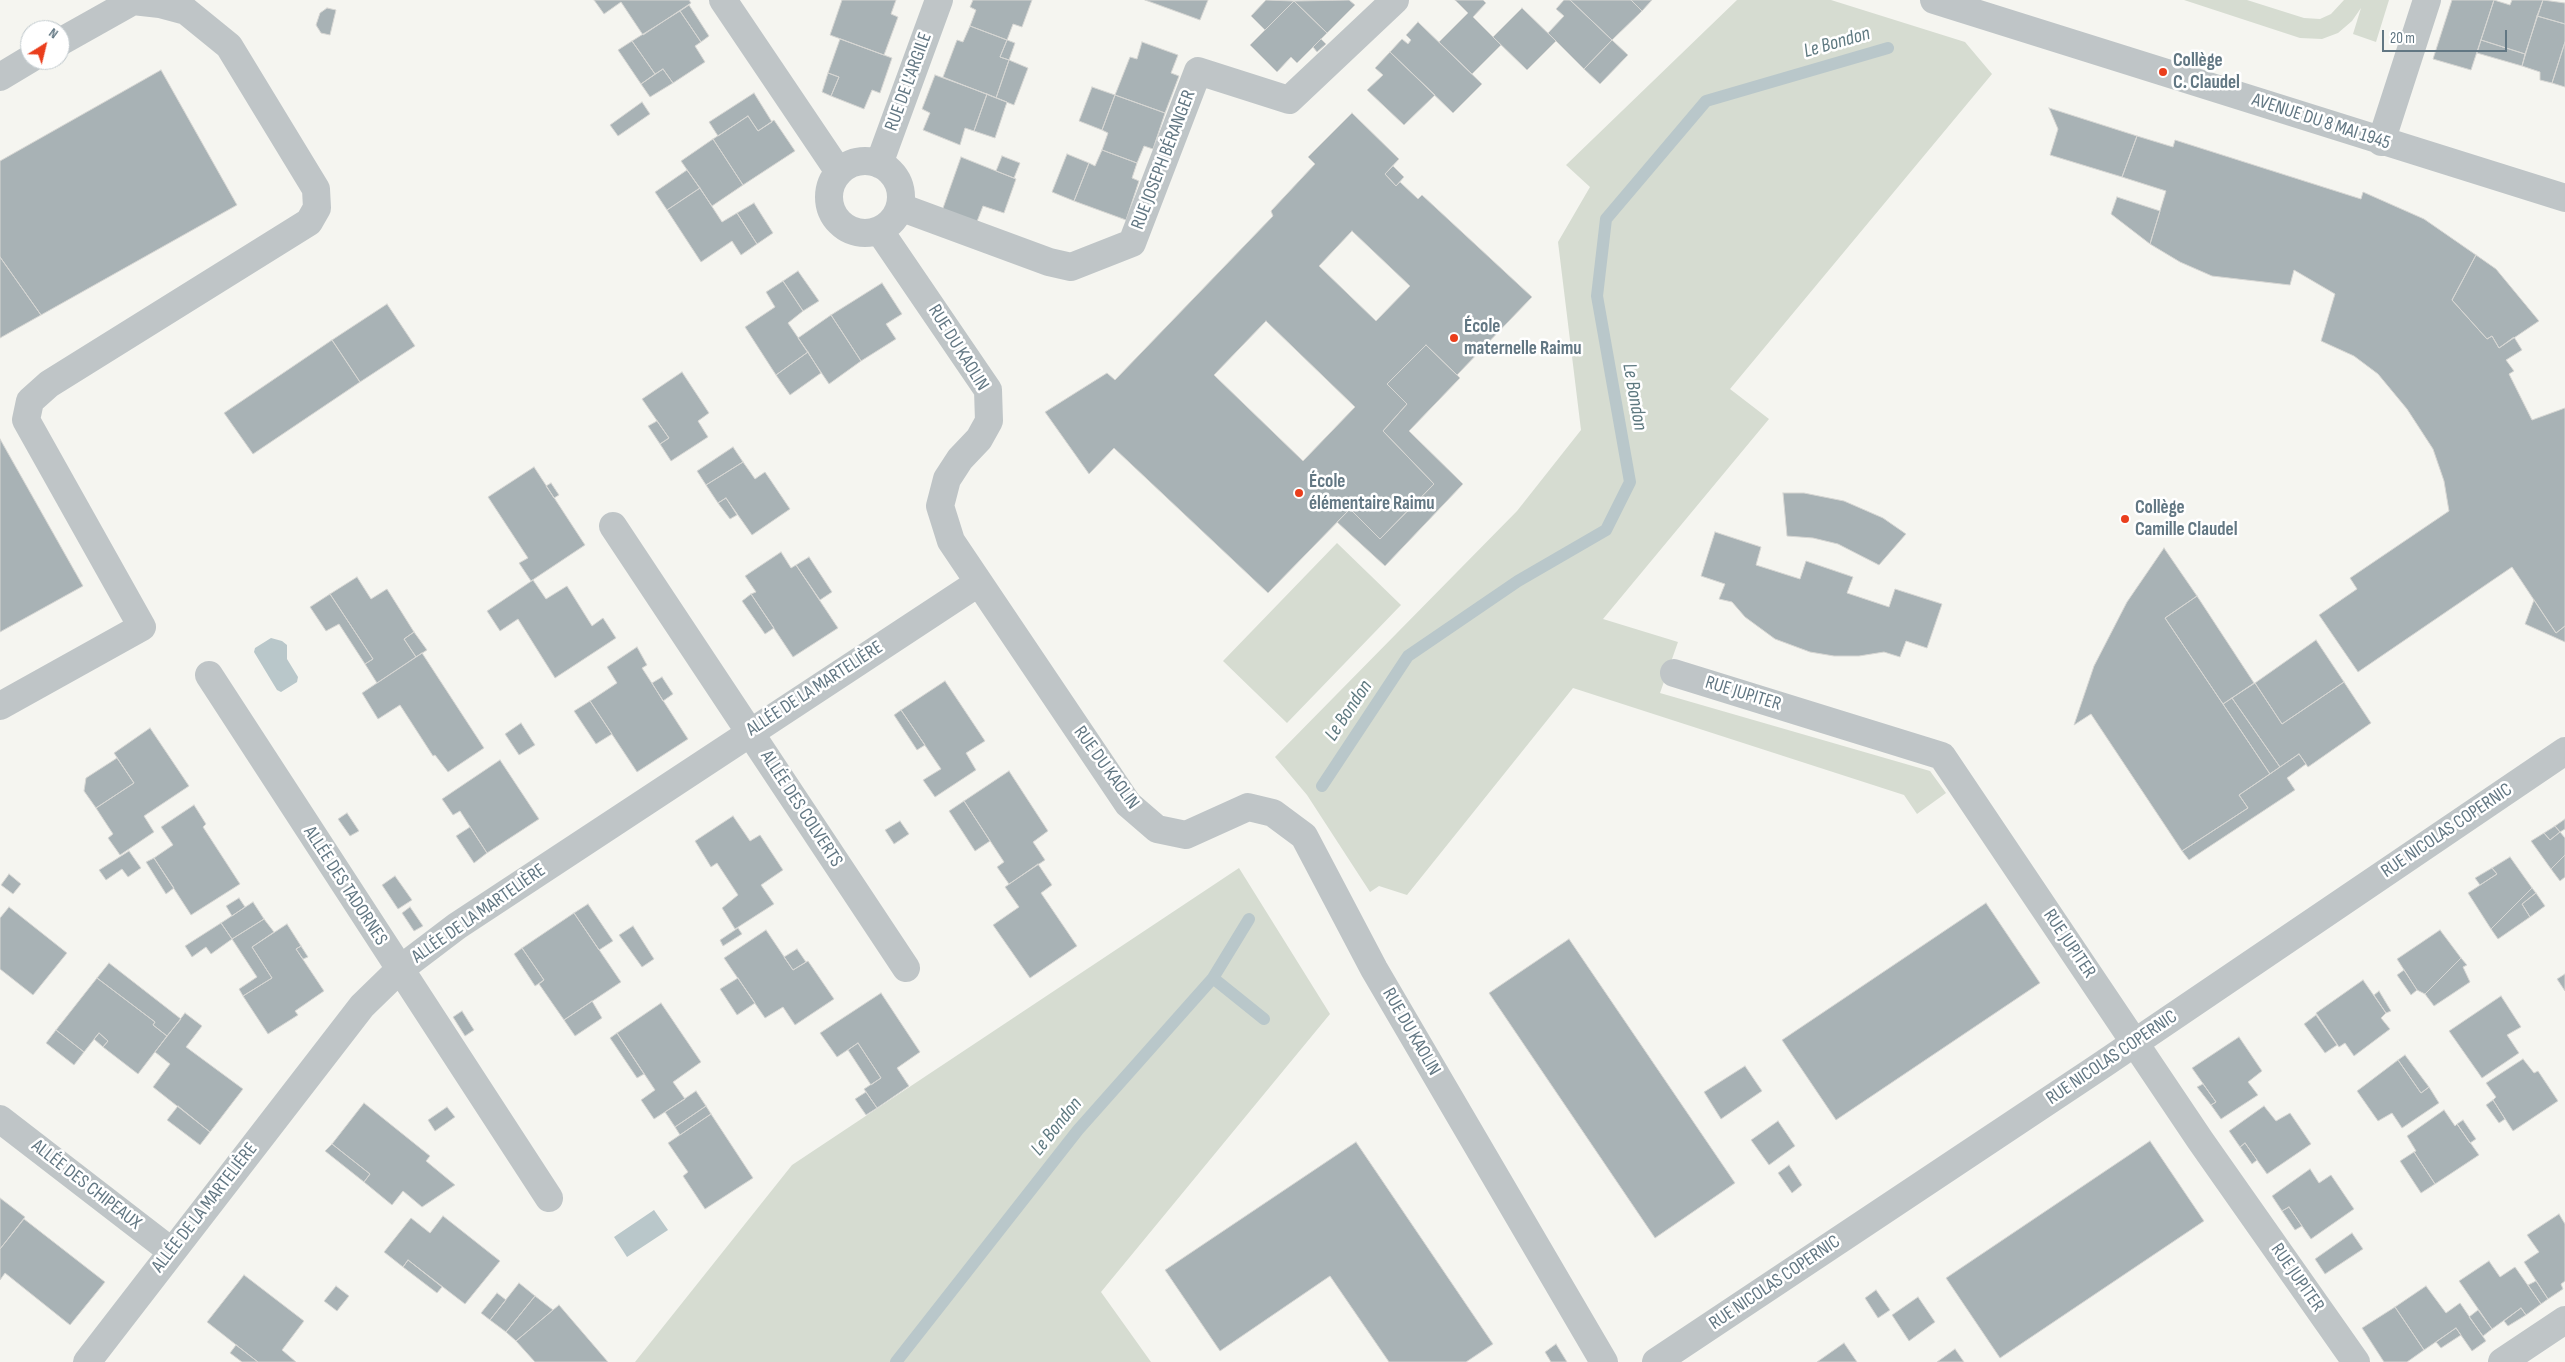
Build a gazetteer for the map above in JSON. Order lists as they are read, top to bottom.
{
  "streets": {
    "street": [
      "RUE DE L'ARGILE",
      "AVENUE DU 8 MAI 1945",
      "RUE JOSEPH BÉRANGER",
      "RUE DU KAOLIN",
      "ALLÉE DE LA MARTELIÈRE",
      "RUE JUPITER",
      "ALLÉE DES COLVERTS",
      "RUE NICOLAS COPERNIC",
      "ALLÉE DES TADORNES",
      "ALLÉE DES CHIPEAUX"
    ]
  },
  "crossings": [
    ["RUE DE L'ARGILE", "RUE JOSEPH BÉRANGER"],
    ["RUE DE L'ARGILE", "RUE DU KAOLIN"],
    ["RUE JOSEPH BÉRANGER", "RUE DU KAOLIN"],
    ["RUE DU KAOLIN", "ALLÉE DE LA MARTELIÈRE"],
    ["ALLÉE DE LA MARTELIÈRE", "ALLÉE DES COLVERTS"],
    ["ALLÉE DE LA MARTELIÈRE", "ALLÉE DES TADORNES"],
    ["ALLÉE DE LA MARTELIÈRE", "ALLÉE DES CHIPEAUX"],
    ["RUE JUPITER", "RUE NICOLAS COPERNIC"]
  ],
  "water": ["Le Bondon"],
  "places": [
    "Collège C. Claudel",
    "École maternelle Raimu",
    "École élémentaire Raimu",
    "Collège Camille Claudel"
  ],
  "scale_bar": "20 m",
  "north": "top right"
}
